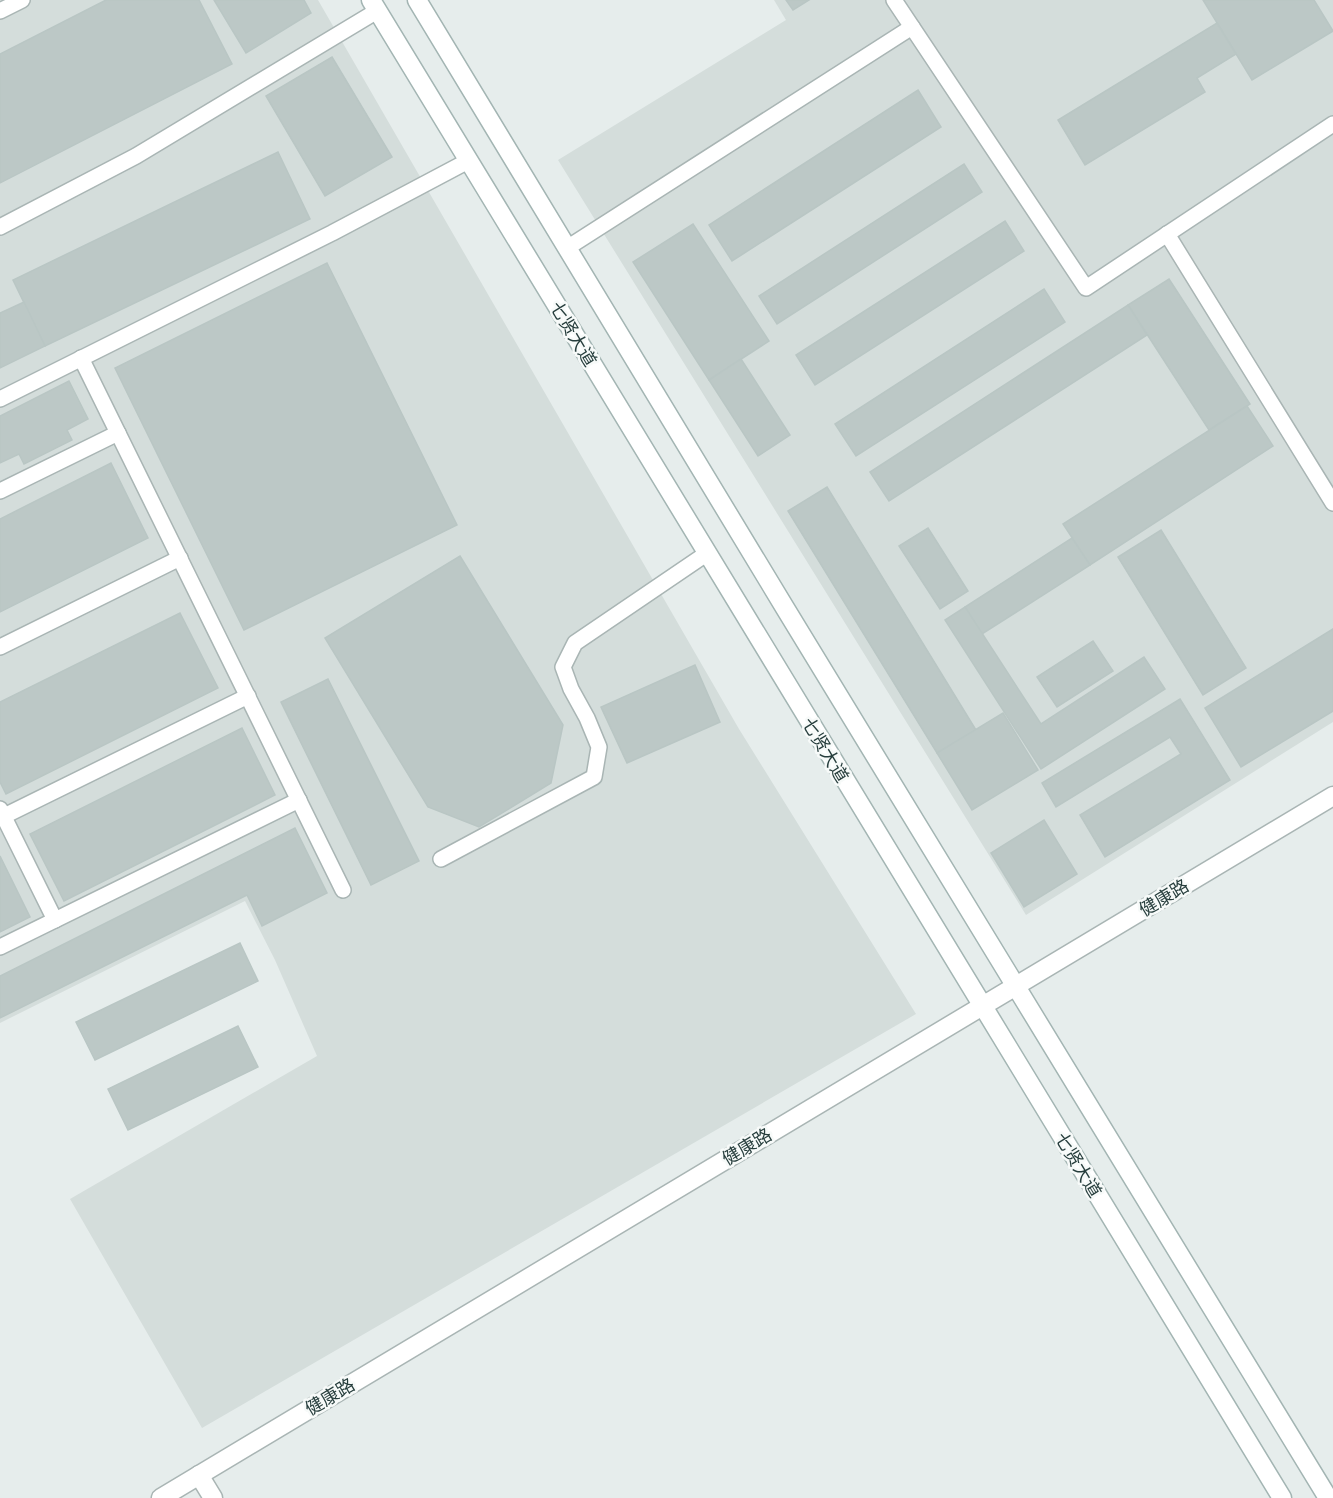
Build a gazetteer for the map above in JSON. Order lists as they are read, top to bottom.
{
  "streets": {
    "main road": ["七贤大道", "健康路"]
  },
  "crossings": [
    ["七贤大道", "健康路"]
  ]
}
